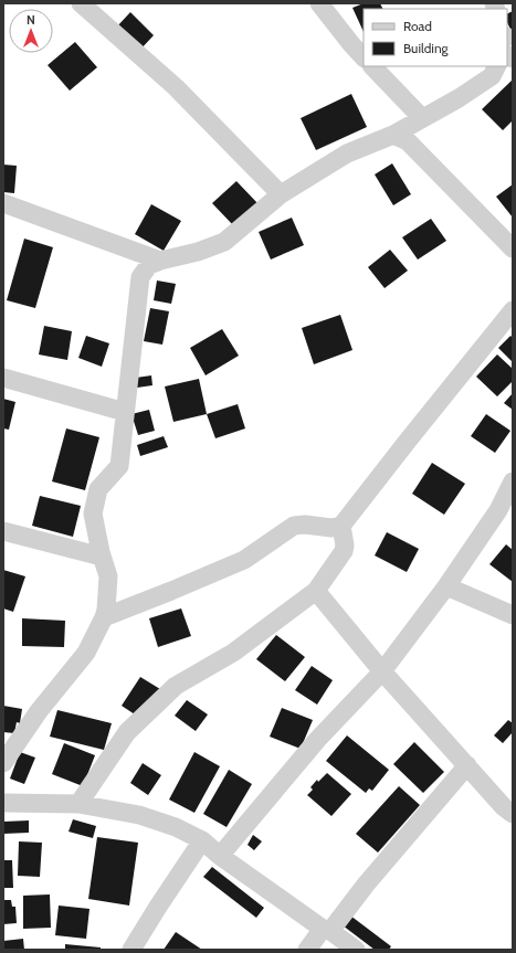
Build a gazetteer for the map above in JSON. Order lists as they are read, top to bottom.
{
  "legend": ["Road", "Building"],
  "north": "top"
}
